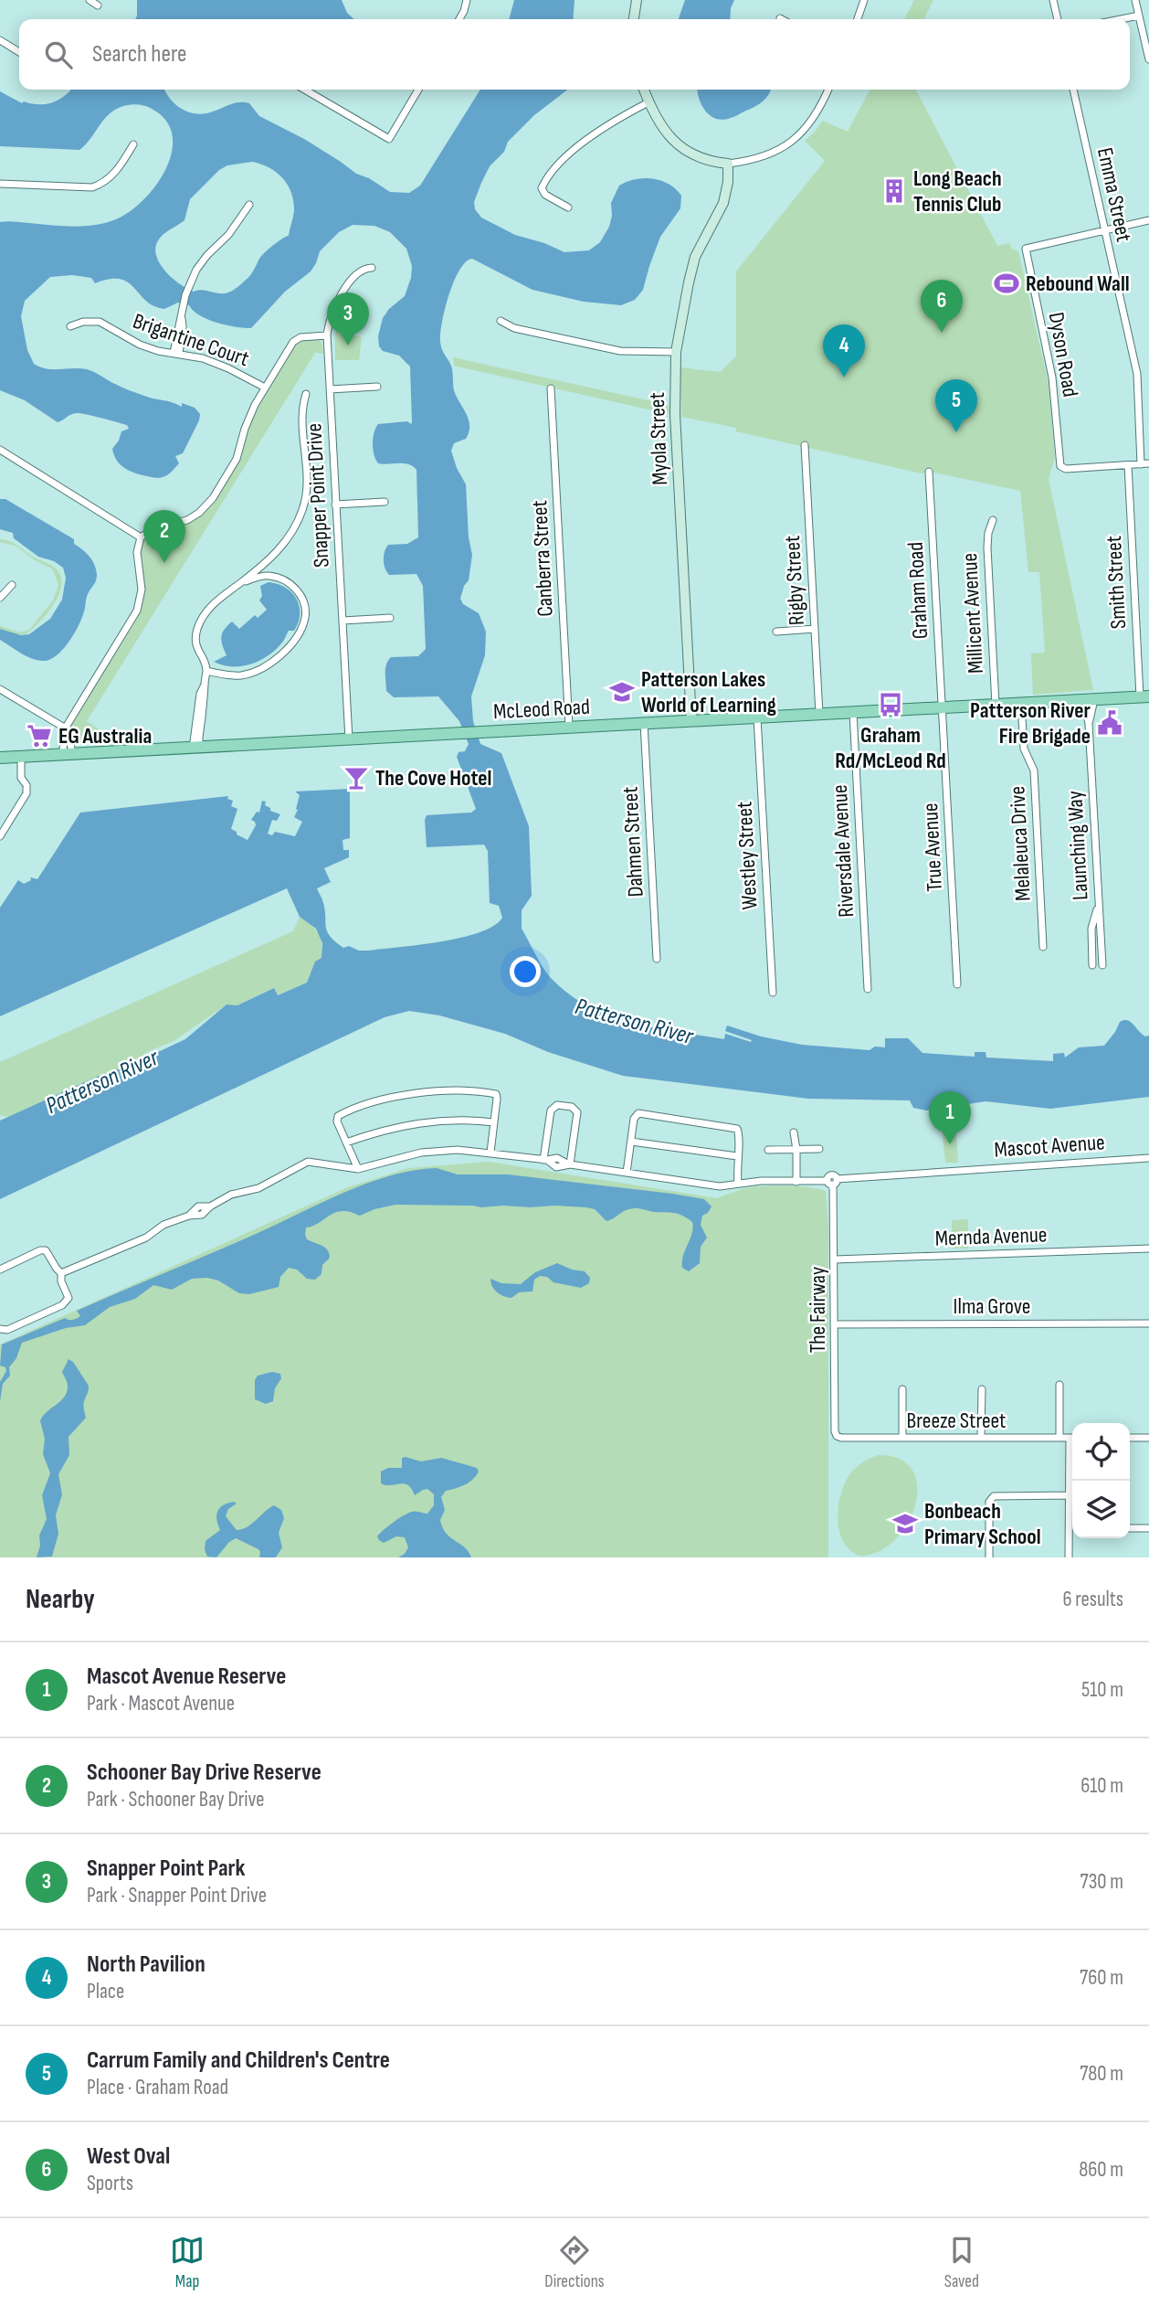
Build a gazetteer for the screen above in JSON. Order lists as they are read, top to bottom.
{
  "streets": {
    "main road": ["McLeod Road"],
    "street": [
      "Emma Street",
      "Brigantine Court",
      "Dyson Road",
      "Myola Street",
      "Snapper Point Drive",
      "Canberra Street",
      "Rigby Street",
      "Smith Street",
      "Graham Road",
      "Millicent Avenue",
      "Dahmen Street",
      "Melaleuca Drive",
      "Launching Way",
      "True Avenue",
      "Riversdale Avenue",
      "Westley Street",
      "Mascot Avenue",
      "Mernda Avenue",
      "Ilma Grove",
      "The Fairway",
      "Breeze Street"
    ]
  },
  "crossings": [
    ["Emma Street", "Dyson Road"],
    ["Dyson Road", "Smith Street"],
    ["Myola Street", "McLeod Road"],
    ["Snapper Point Drive", "McLeod Road"],
    ["Canberra Street", "McLeod Road"],
    ["Rigby Street", "McLeod Road"],
    ["Smith Street", "McLeod Road"],
    ["Graham Road", "McLeod Road"],
    ["Graham Road", "True Avenue"],
    ["Millicent Avenue", "McLeod Road"],
    ["McLeod Road", "Dahmen Street"],
    ["McLeod Road", "Melaleuca Drive"],
    ["McLeod Road", "Launching Way"],
    ["McLeod Road", "True Avenue"],
    ["McLeod Road", "Riversdale Avenue"],
    ["McLeod Road", "Westley Street"],
    ["Mascot Avenue", "The Fairway"],
    ["Mernda Avenue", "The Fairway"],
    ["Ilma Grove", "The Fairway"],
    ["The Fairway", "Breeze Street"]
  ],
  "water": ["Patterson River"],
  "places": {
    "building": ["Long Beach Tennis Club"],
    "sports": ["Rebound Wall"],
    "school or university": ["Patterson Lakes World of Learning", "Bonbeach Primary School"],
    "bus stop": ["Graham Rd/McLeod Rd"],
    "public building": ["Patterson River Fire Brigade"],
    "supermarket": ["EG Australia"],
    "bar": ["The Cove Hotel"]
  },
  "page": {
    "search": "Search here",
    "pins": [
      "6",
      "3",
      "4",
      "5",
      "2",
      "1"
    ],
    "heading": ["Nearby", "6 results"],
    "list": [
      {
        "mark": "1",
        "name": "Mascot Avenue Reserve",
        "note": "Park · Mascot Avenue",
        "value": "510 m"
      },
      {
        "mark": "2",
        "name": "Schooner Bay Drive Reserve",
        "note": "Park · Schooner Bay Drive",
        "value": "610 m"
      },
      {
        "mark": "3",
        "name": "Snapper Point Park",
        "note": "Park · Snapper Point Drive",
        "value": "730 m"
      },
      {
        "mark": "4",
        "name": "North Pavilion",
        "note": "Place",
        "value": "760 m"
      },
      {
        "mark": "5",
        "name": "Carrum Family and Children's Centre",
        "note": "Place · Graham Road",
        "value": "780 m"
      },
      {
        "mark": "6",
        "name": "West Oval",
        "note": "Sports",
        "value": "860 m"
      }
    ],
    "nav": ["Map", "Directions", "Saved"]
  }
}
